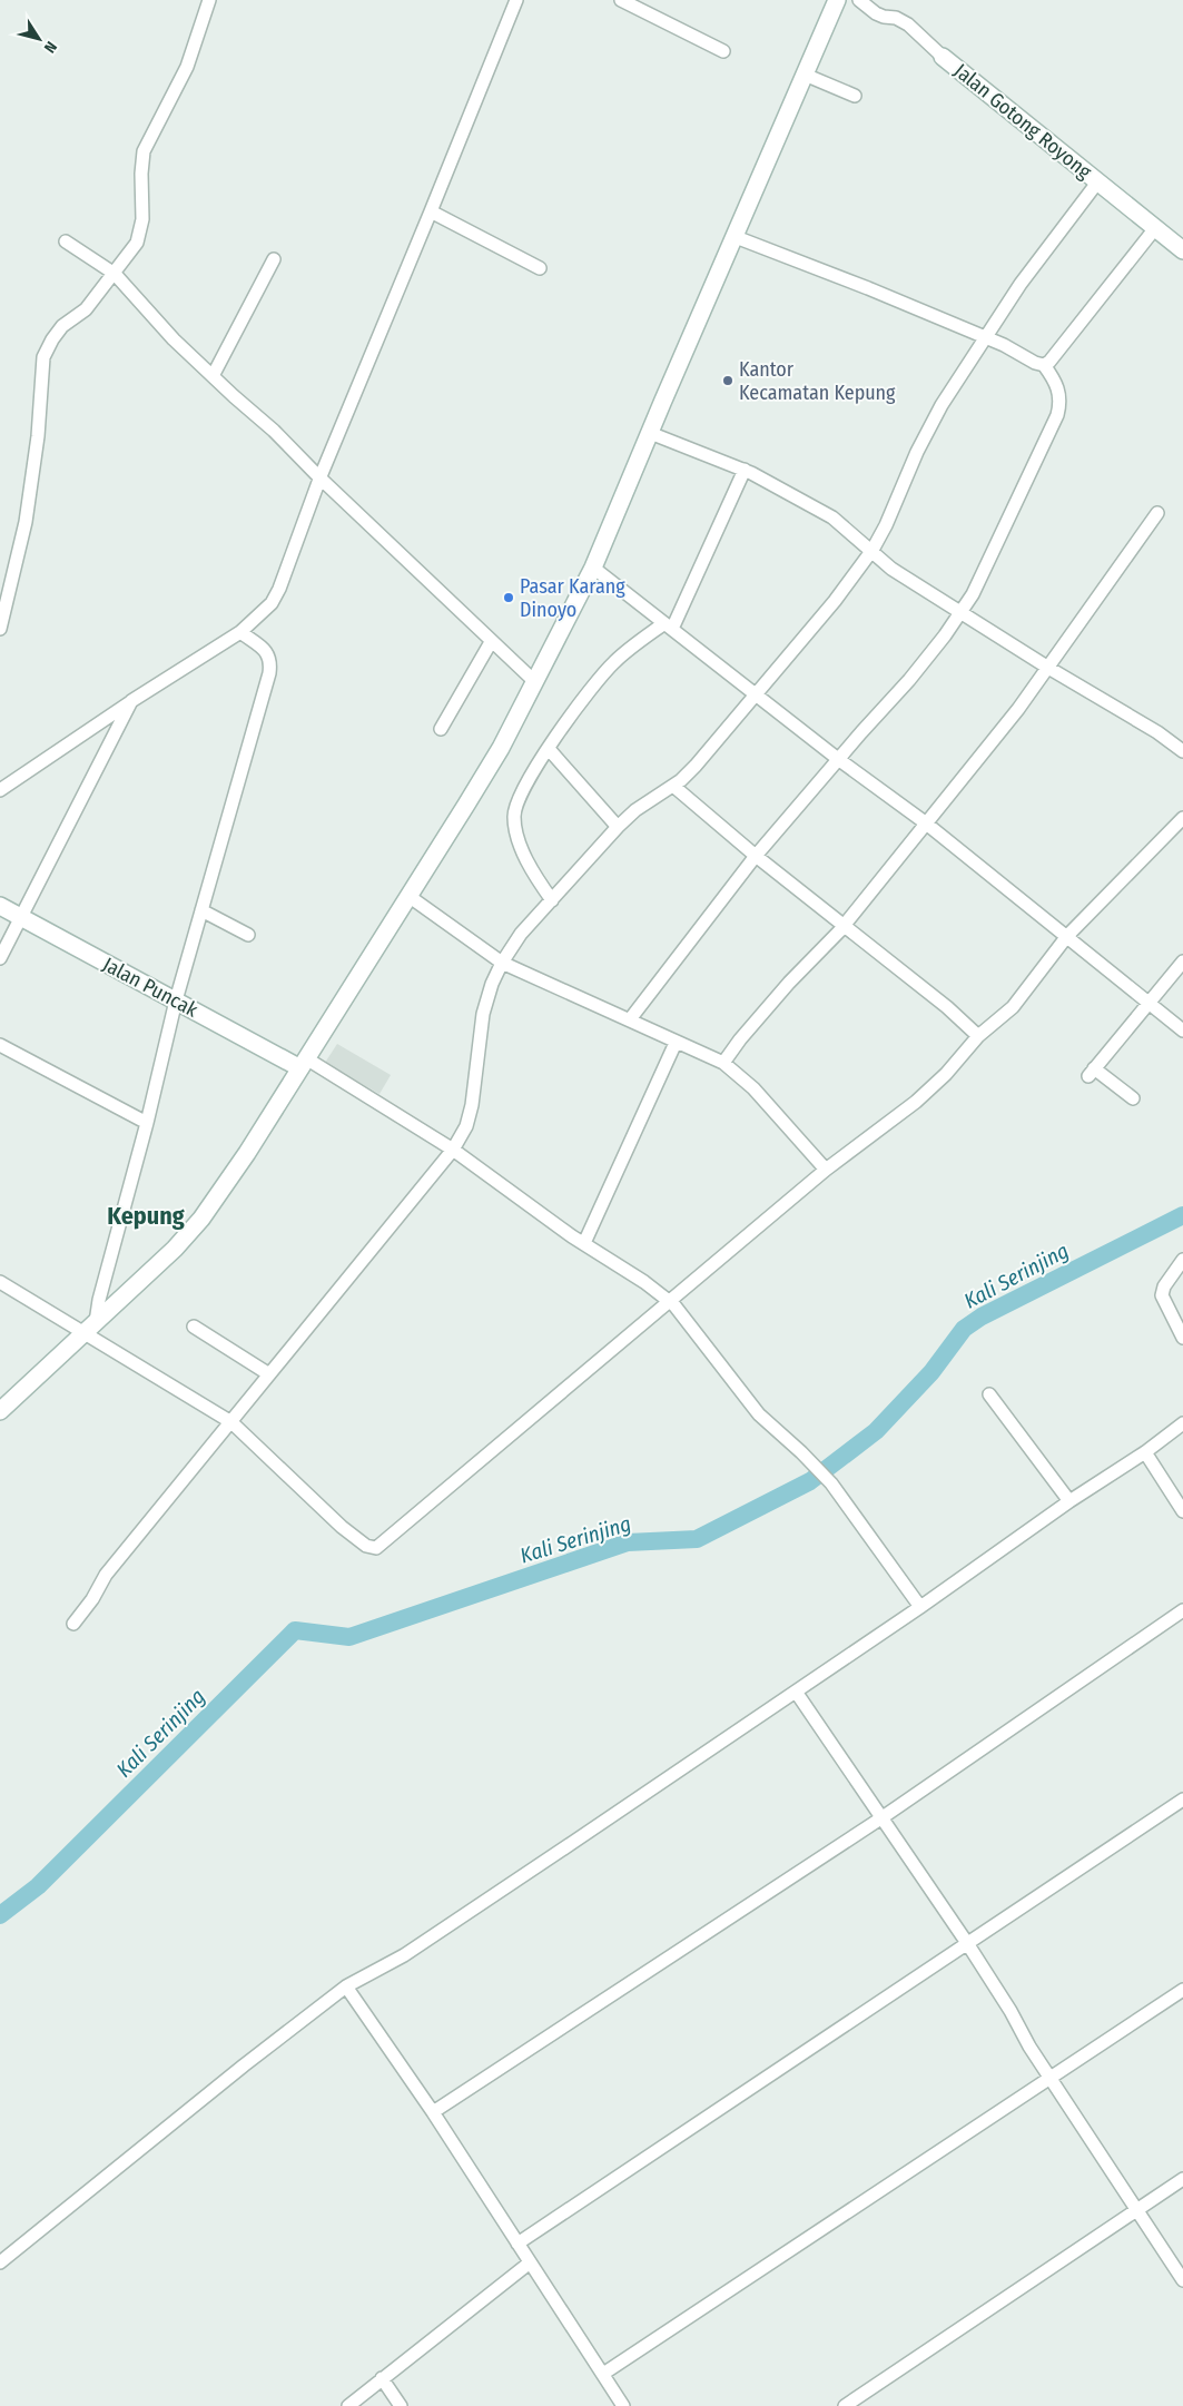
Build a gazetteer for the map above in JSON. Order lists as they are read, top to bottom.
{
  "streets": {
    "main road": ["Jalan Gotong Royong", "Jalan Puncak"]
  },
  "districts": ["Kepung"],
  "water": ["Kali Serinjing"],
  "places": ["Kantor Kecamatan Kepung", "Pasar Karang Dinoyo"],
  "north": "bottom right"
}
